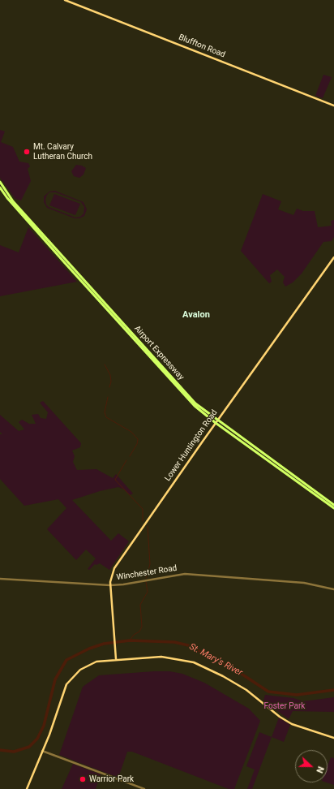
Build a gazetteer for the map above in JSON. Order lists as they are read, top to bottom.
{
  "streets": {
    "main road": ["Bluffton Road", "Airport Expressway", "Lower Huntington Road"],
    "street": ["Winchester Road"]
  },
  "crossings": [
    ["Airport Expressway", "Lower Huntington Road"],
    ["Lower Huntington Road", "Winchester Road"]
  ],
  "districts": ["Avalon"],
  "water": ["St. Mary's River"],
  "parks": ["Foster Park"],
  "places": ["Mt. Calvary Lutheran Church", "Warrior Park"],
  "north": "right"
}
